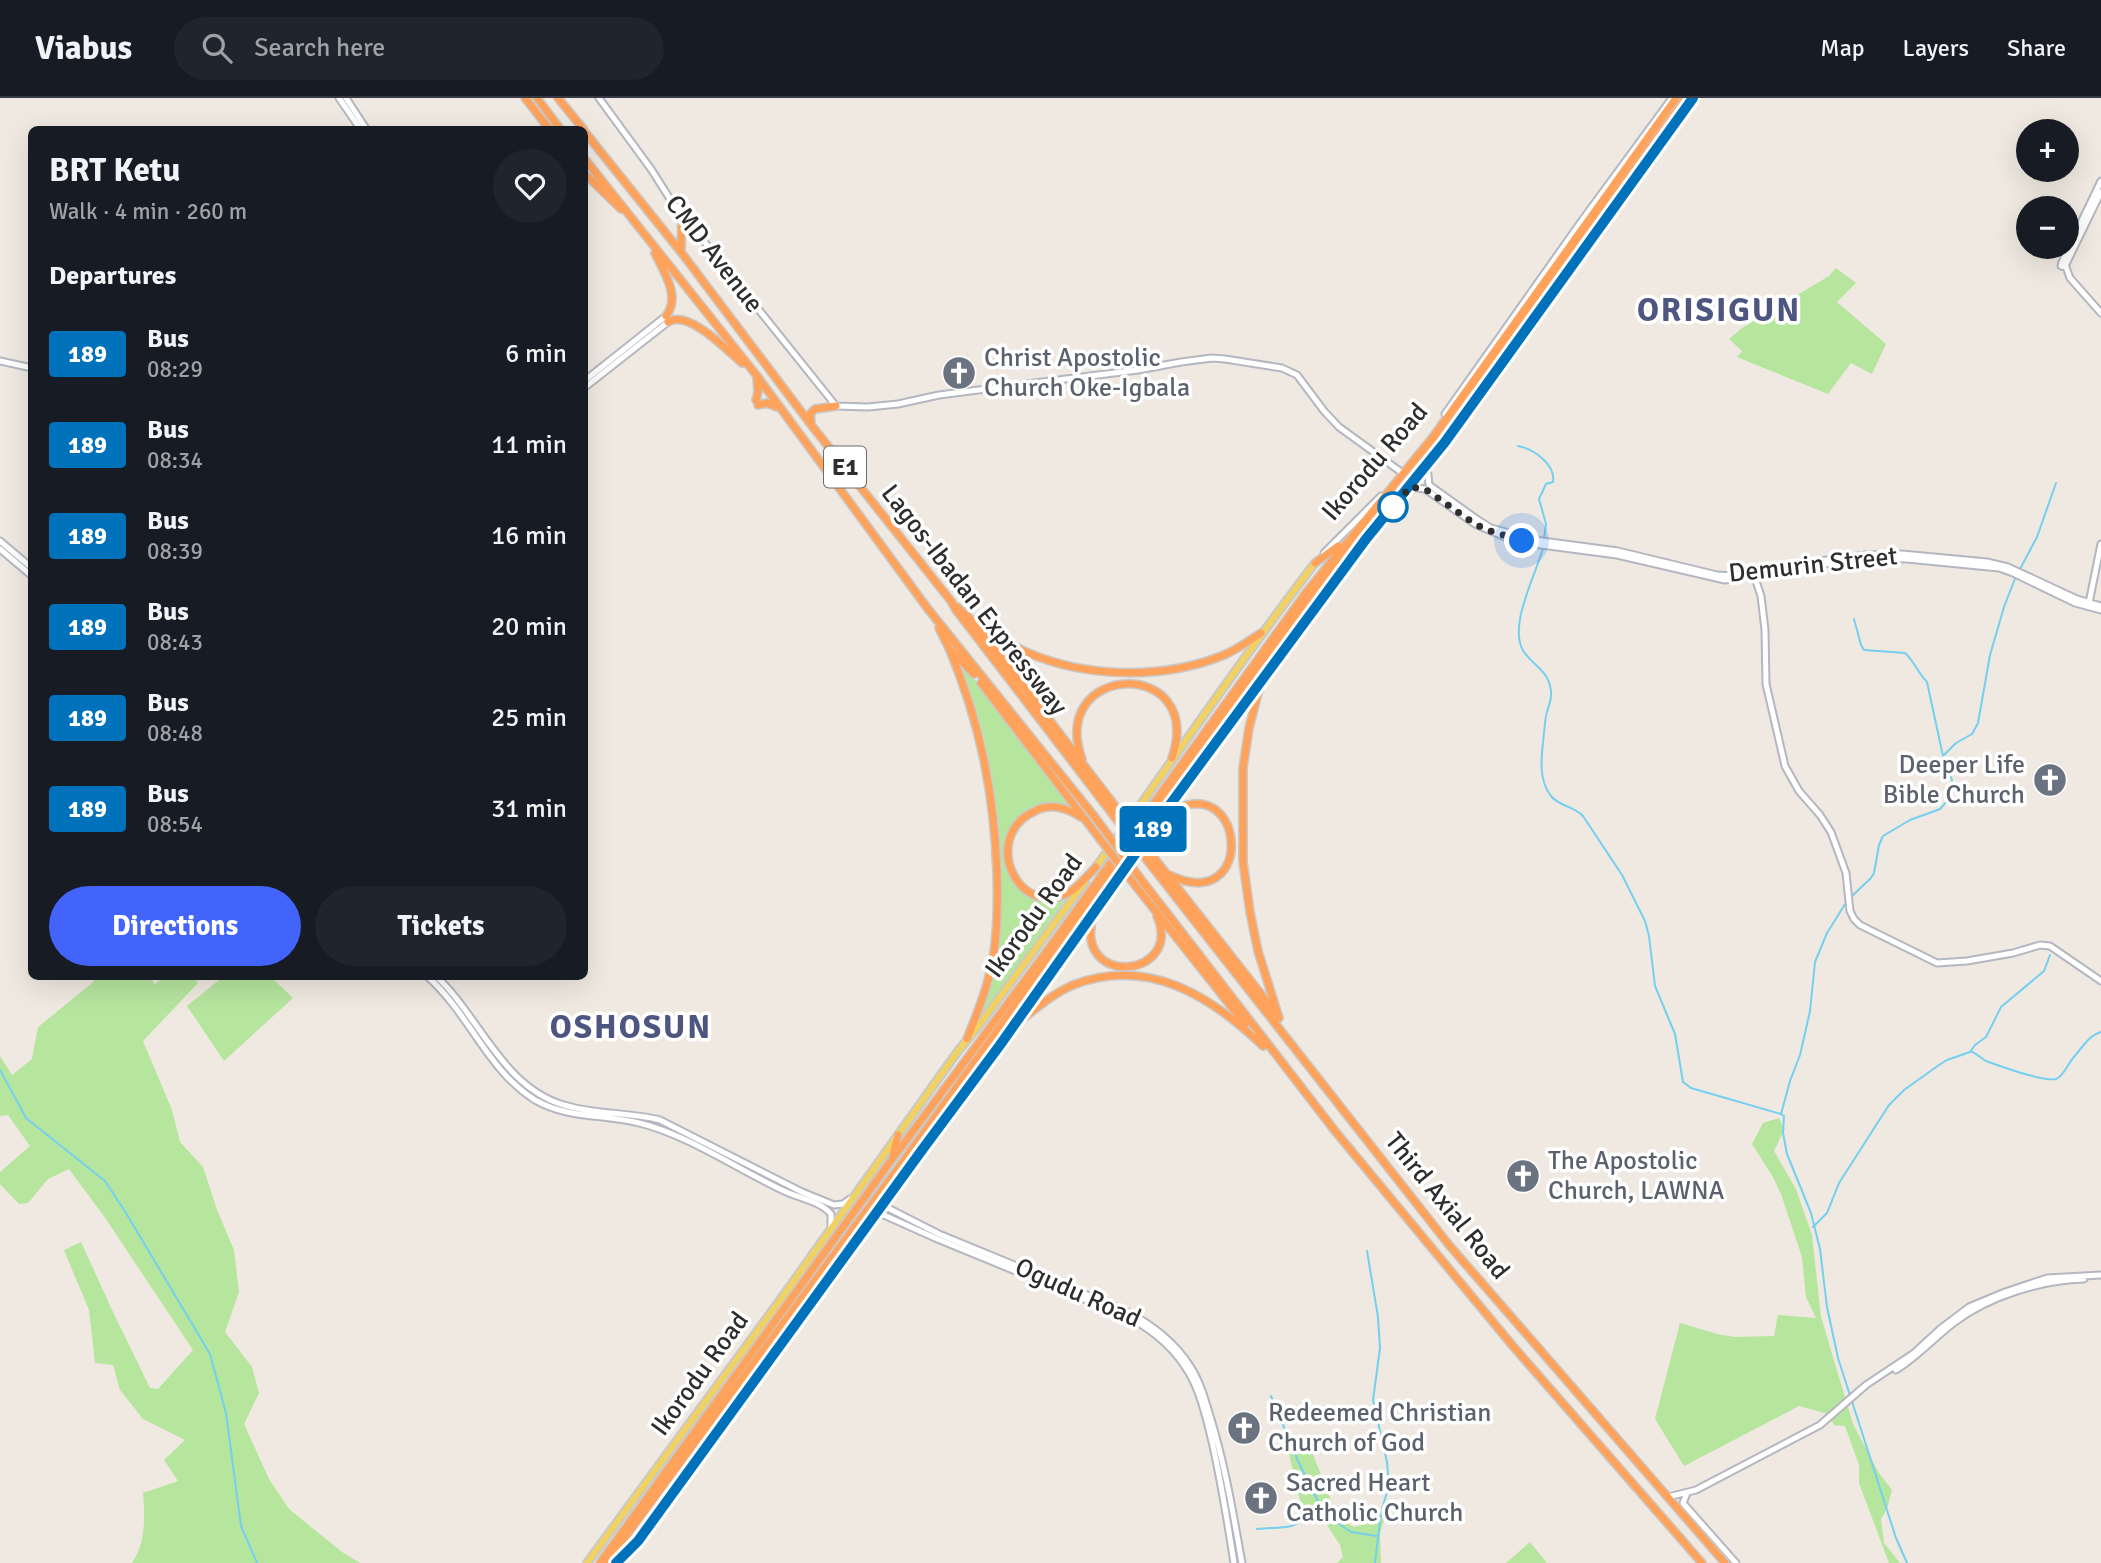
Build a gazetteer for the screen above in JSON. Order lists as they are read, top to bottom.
{
  "streets": {
    "highway": [
      "Ikorodu Road",
      "E1",
      "Lagos-Ibadan Expressway",
      "Third Axial Road"
    ],
    "street": ["CMD Avenue", "Demurin Street", "Ogudu Road"]
  },
  "crossings": [
    ["Ikorodu Road", "Demurin Street"],
    ["Ikorodu Road", "Ogudu Road"],
    ["Lagos-Ibadan Expressway", "Third Axial Road"]
  ],
  "districts": ["ORISIGUN", "OSHOSUN"],
  "places": {
    "church": [
      "Christ Apostolic Church Oke-Igbala",
      "Deeper Life Bible Church",
      "The Apostolic Church, LAWNA",
      "Redeemed Christian Church of God",
      "Sacred Heart Catholic Church"
    ]
  },
  "lines": ["bus line 189"],
  "page": {
    "header": "Viabus",
    "search": "Search here",
    "nav": ["Map", "Layers", "Share"],
    "on_map": "189",
    "map_buttons": ["+", "−"],
    "heading": [
      ["BRT Ketu", "Walk · 4 min · 260 m"],
      "Departures"
    ],
    "list": [
      {
        "mark": "189",
        "name": "Bus",
        "note": "08:29",
        "value": "6 min"
      },
      {
        "mark": "189",
        "name": "Bus",
        "note": "08:34",
        "value": "11 min"
      },
      {
        "mark": "189",
        "name": "Bus",
        "note": "08:39",
        "value": "16 min"
      },
      {
        "mark": "189",
        "name": "Bus",
        "note": "08:43",
        "value": "20 min"
      },
      {
        "mark": "189",
        "name": "Bus",
        "note": "08:48",
        "value": "25 min"
      },
      {
        "mark": "189",
        "name": "Bus",
        "note": "08:54",
        "value": "31 min"
      }
    ],
    "buttons": ["Directions", "Tickets"]
  }
}
